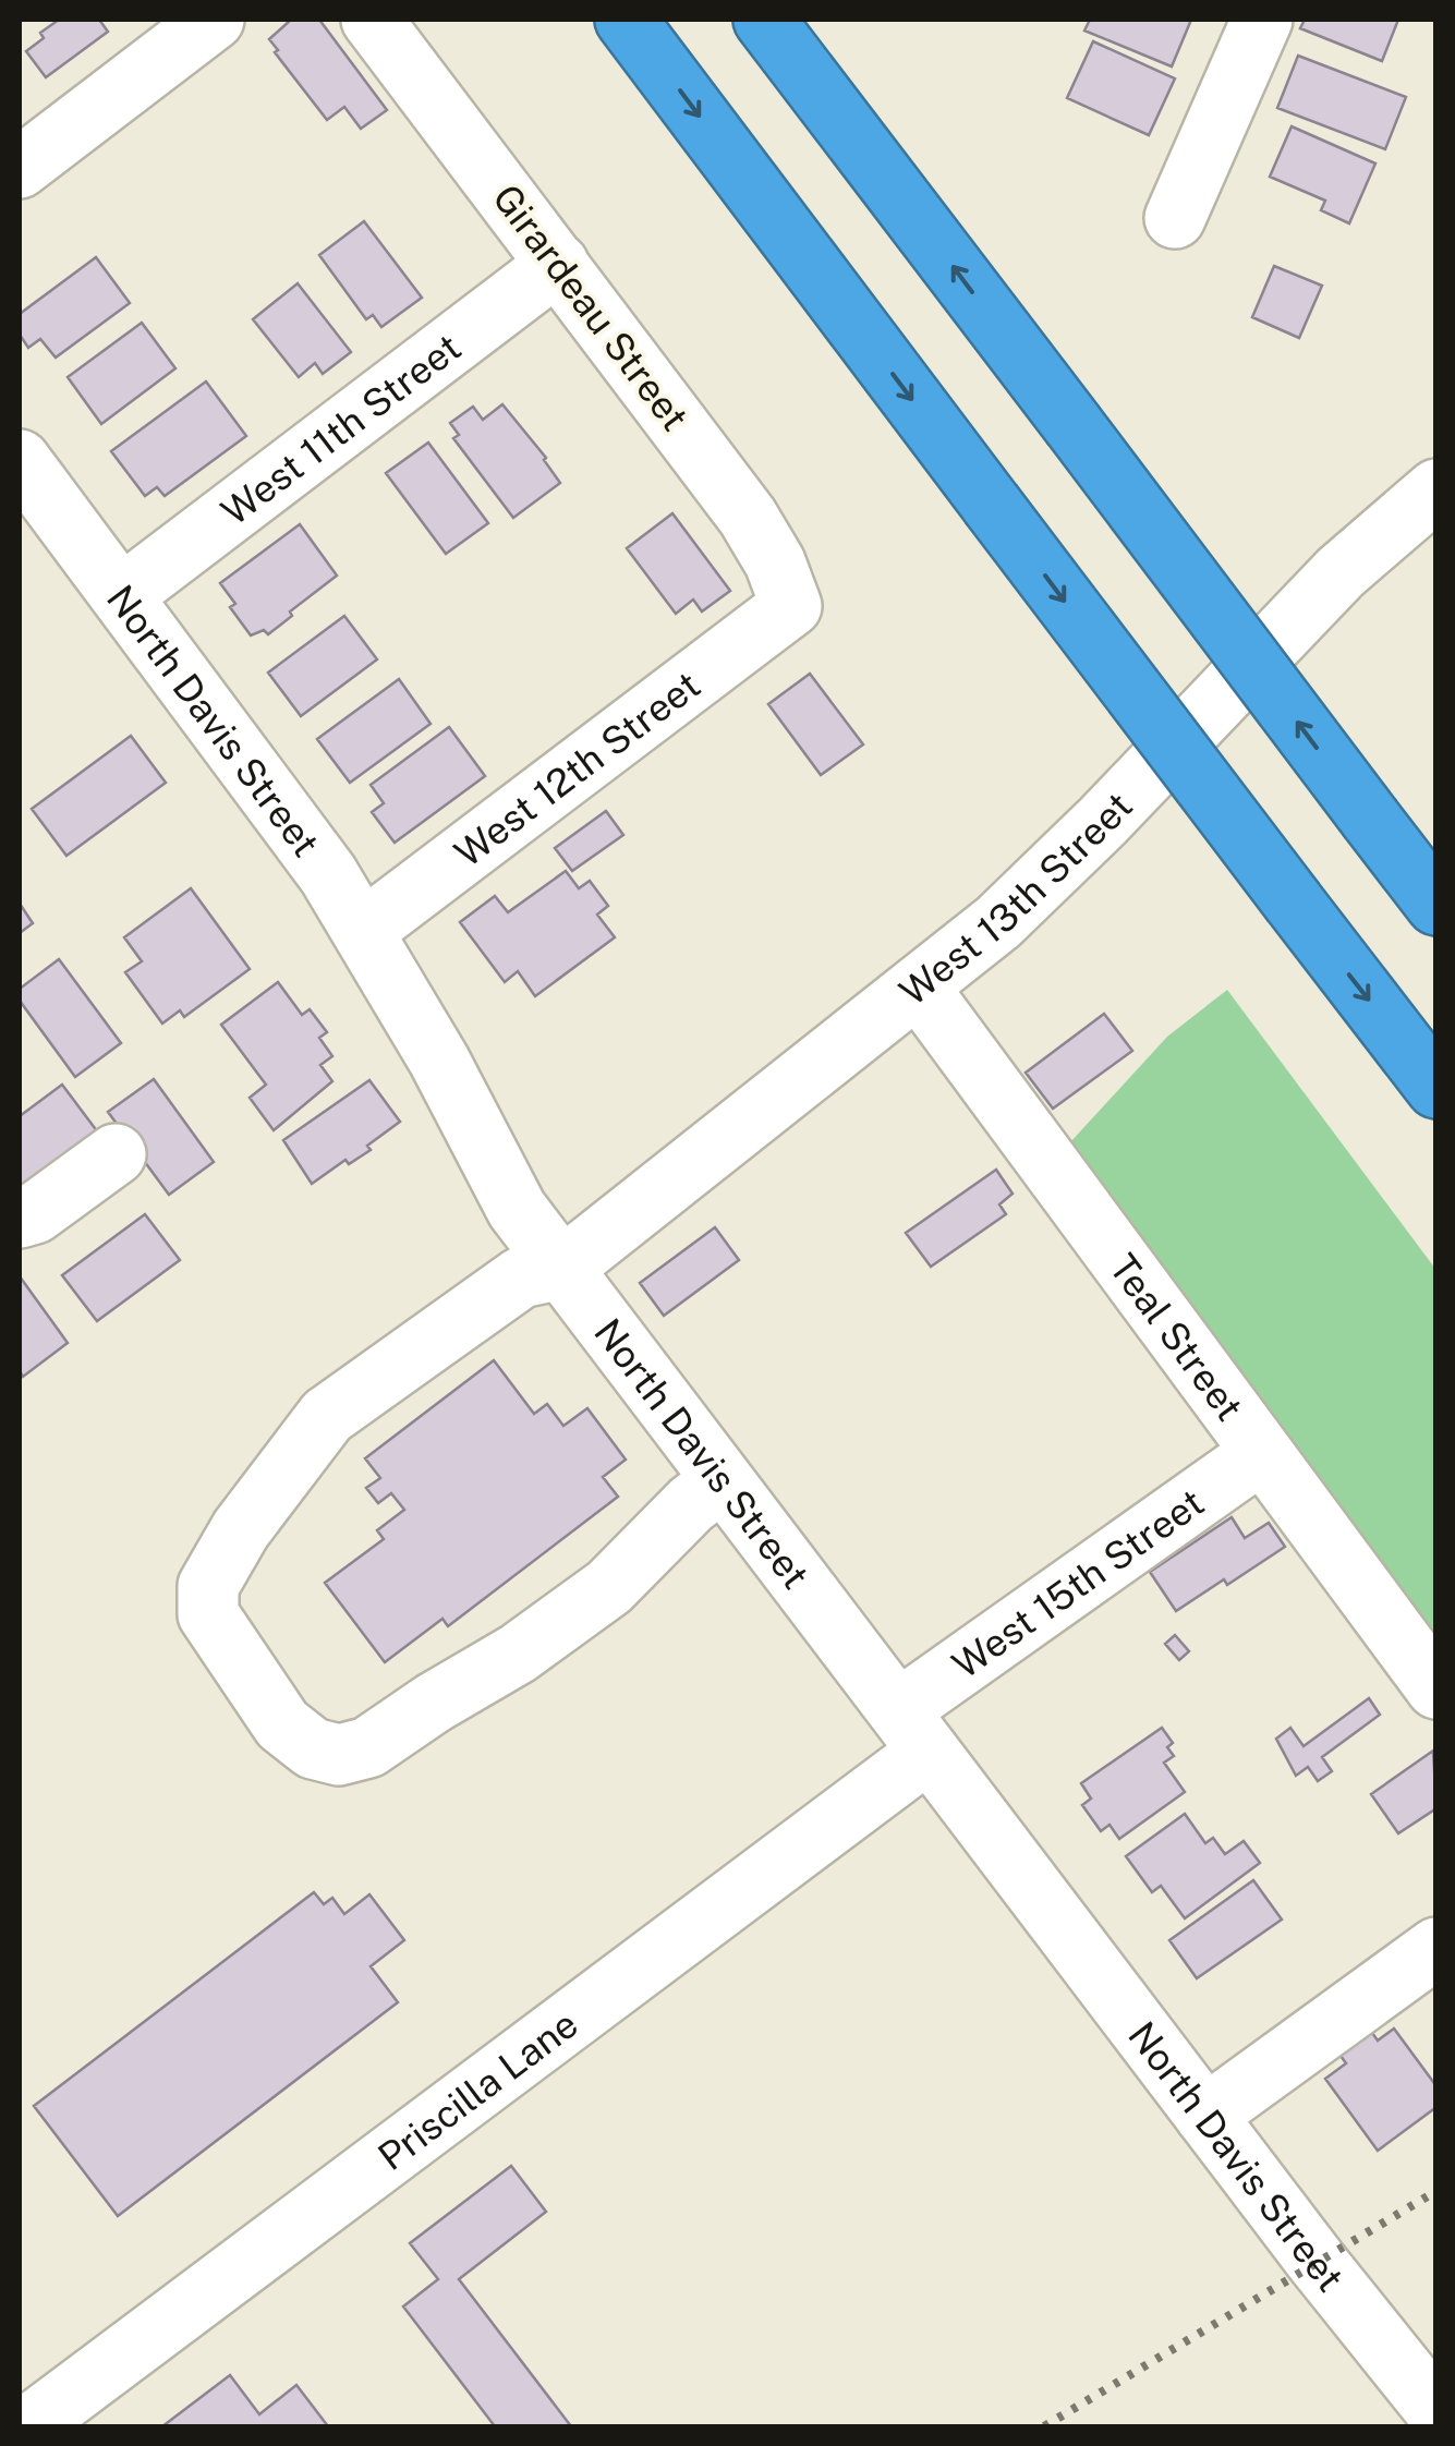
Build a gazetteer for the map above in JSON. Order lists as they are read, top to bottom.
{
  "streets": {
    "street": [
      "Girardeau Street",
      "West 11th Street",
      "North Davis Street",
      "West 12th Street",
      "West 13th Street",
      "Teal Street",
      "West 15th Street",
      "Priscilla Lane"
    ]
  },
  "crossings": [
    ["Girardeau Street", "West 11th Street"],
    ["Girardeau Street", "West 12th Street"],
    ["West 11th Street", "North Davis Street"],
    ["North Davis Street", "West 12th Street"],
    ["North Davis Street", "West 13th Street"],
    ["North Davis Street", "West 15th Street"],
    ["North Davis Street", "Priscilla Lane"],
    ["West 13th Street", "Teal Street"],
    ["Teal Street", "West 15th Street"],
    ["West 15th Street", "Priscilla Lane"]
  ]
}
